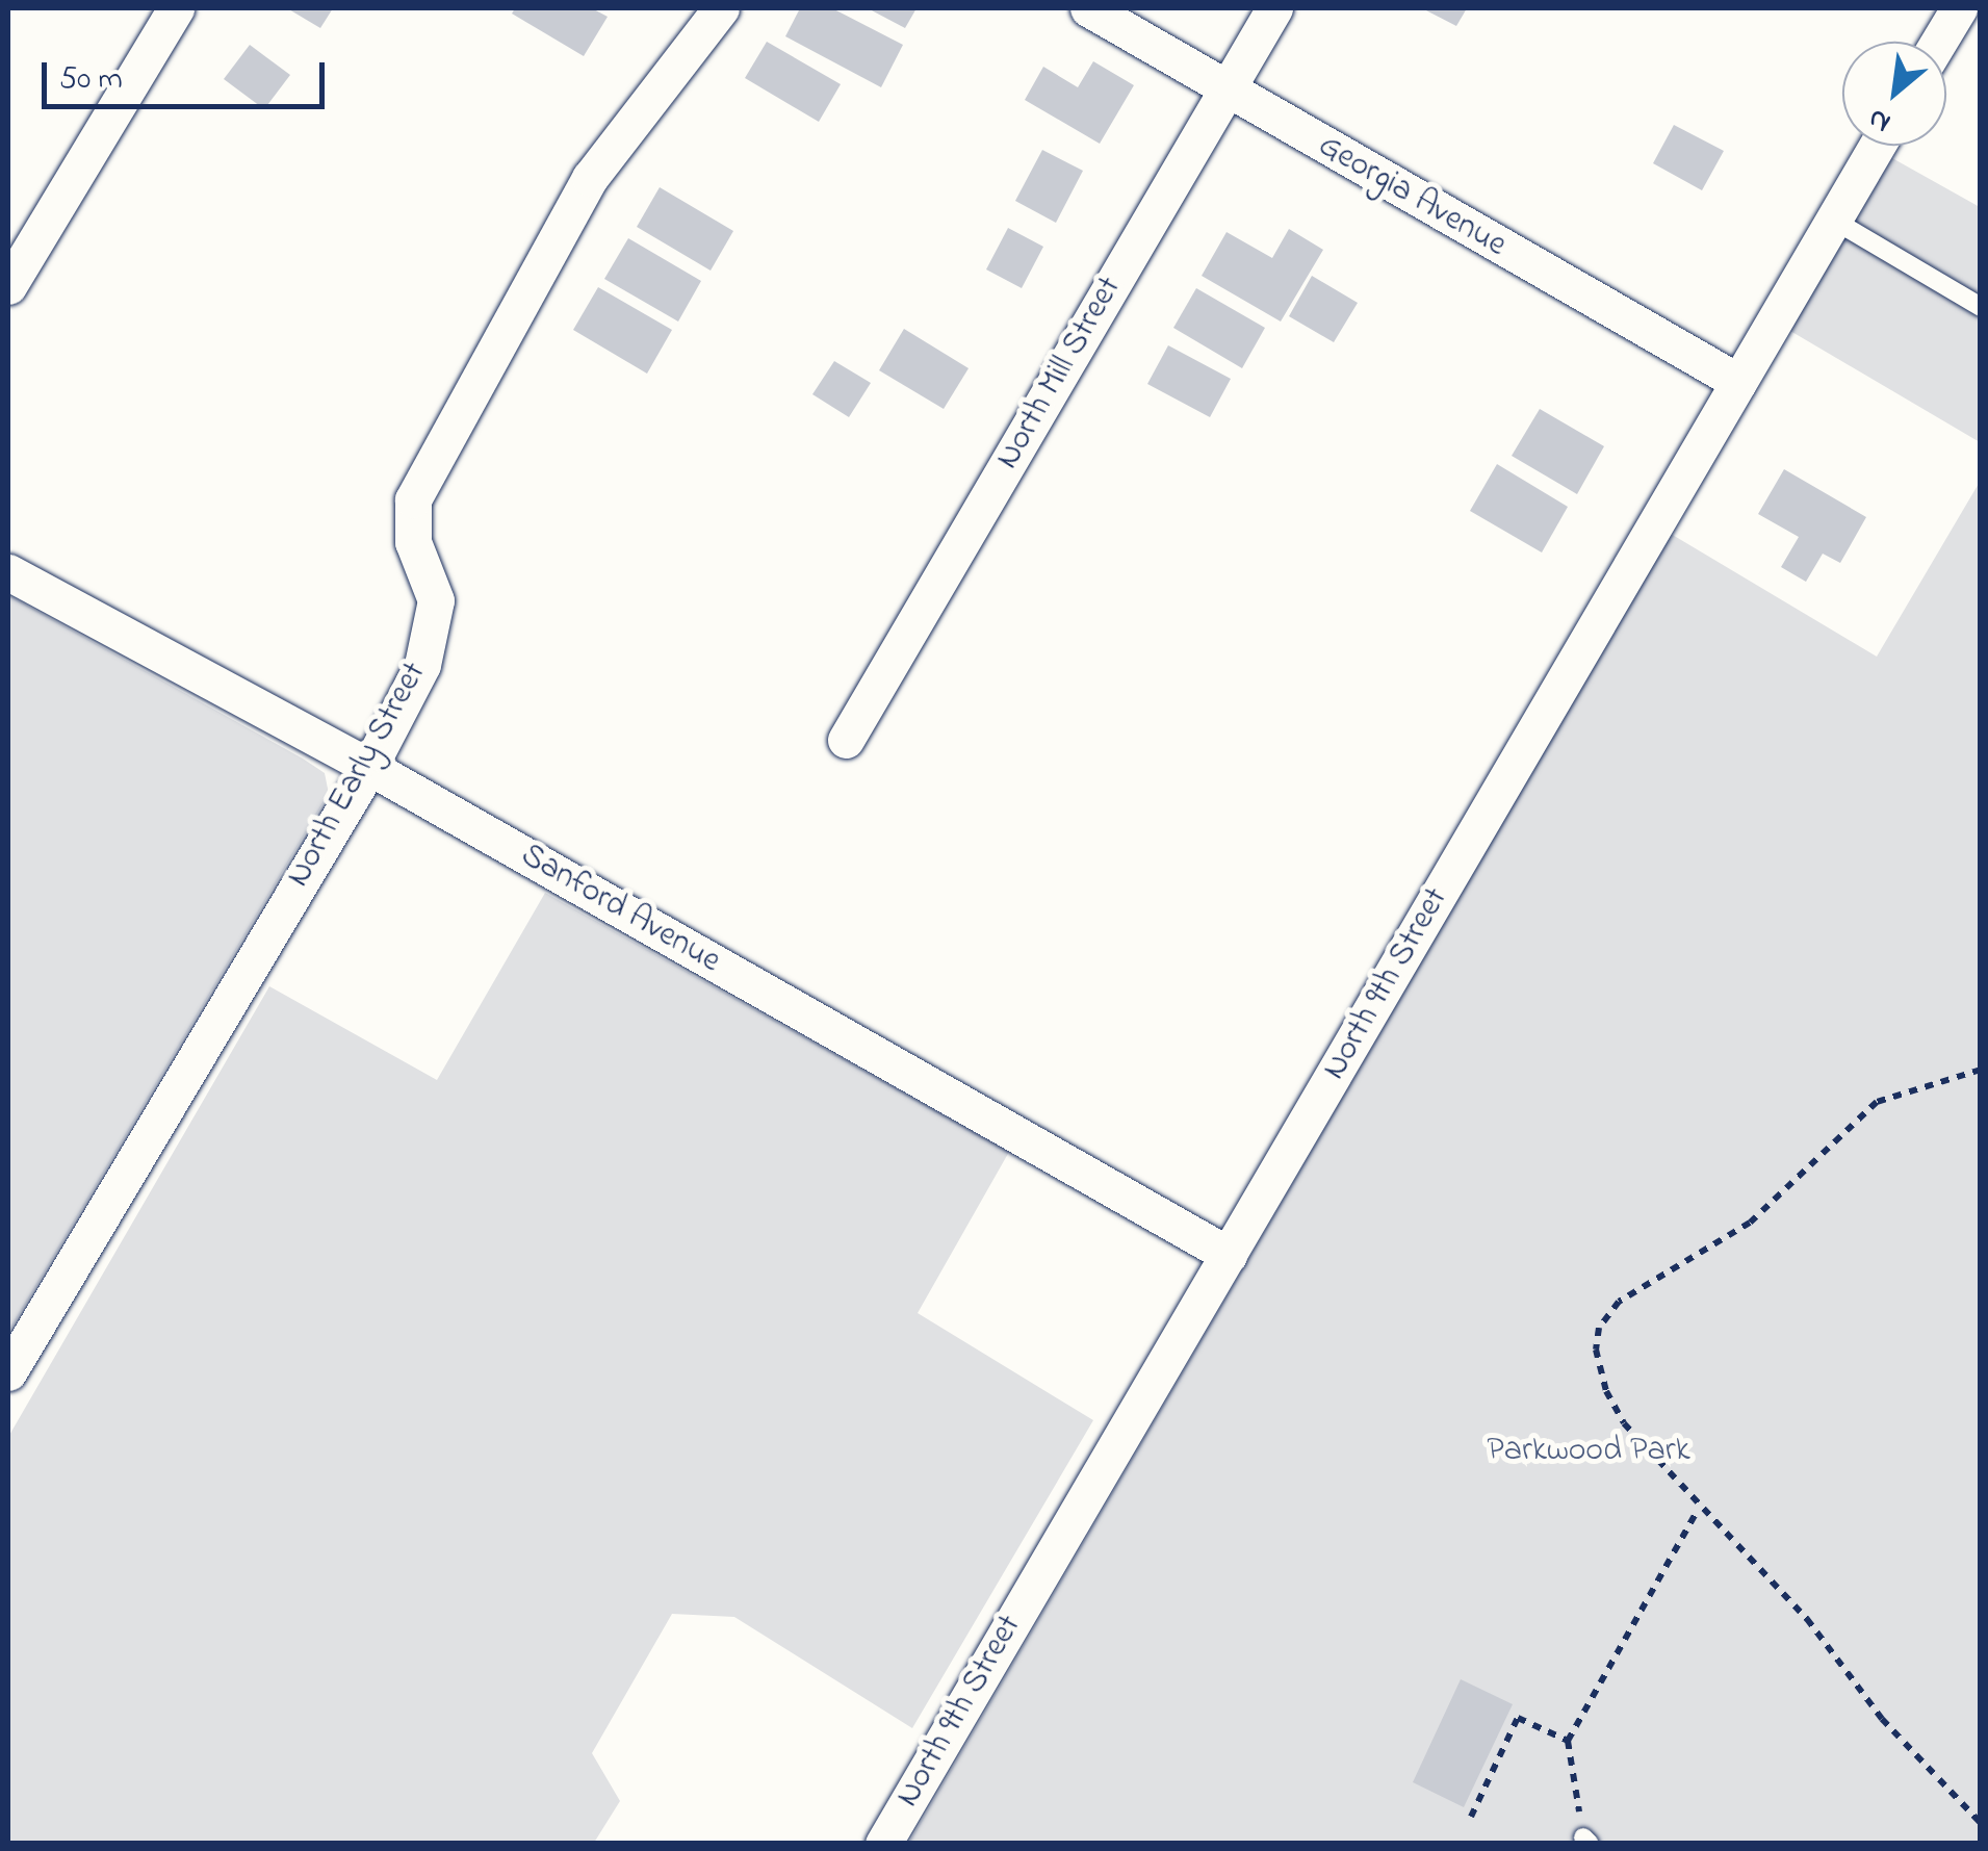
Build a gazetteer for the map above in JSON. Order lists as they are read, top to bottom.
{
  "streets": {
    "street": [
      "Georgia Avenue",
      "North Mill Street",
      "North Early Street",
      "Sanford Avenue",
      "North 9th Street"
    ]
  },
  "crossings": [
    ["Georgia Avenue", "North Mill Street"],
    ["Georgia Avenue", "North 9th Street"],
    ["North Early Street", "Sanford Avenue"],
    ["Sanford Avenue", "North 9th Street"]
  ],
  "parks": ["Parkwood Park"],
  "scale_bar": "50 m",
  "north": "bottom left"
}
